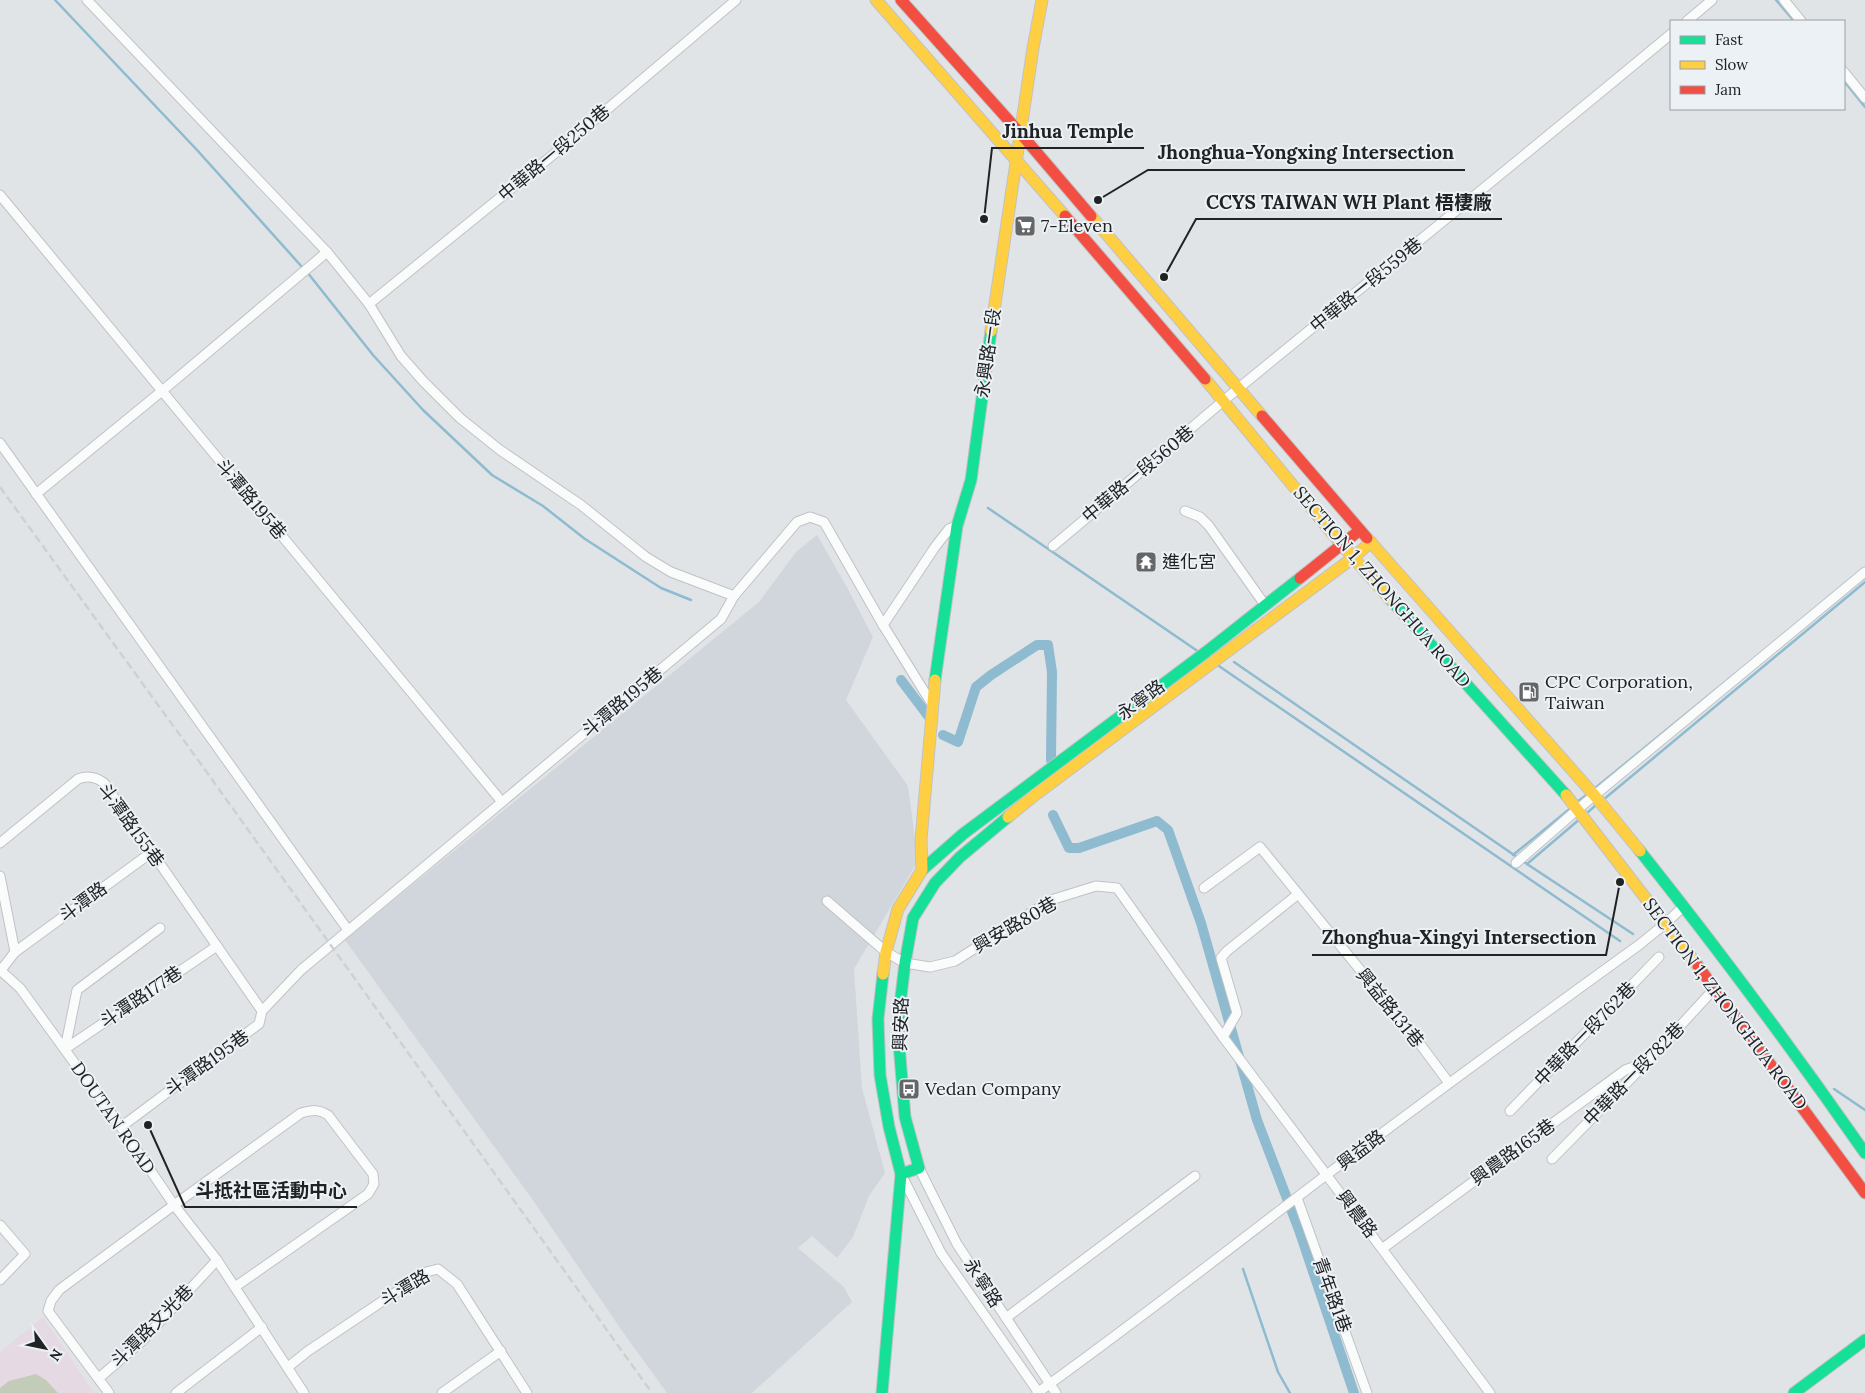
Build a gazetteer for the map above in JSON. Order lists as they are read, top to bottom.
{
  "streets": {
    "main road": [
      "永興路一段",
      "SECTION 1, ZHONGHUA ROAD",
      "永寧路",
      "興安路"
    ],
    "street": [
      "中華路一段250巷",
      "中華路一段559巷",
      "中華路一段560巷",
      "斗潭路195巷",
      "斗潭路155巷",
      "斗潭路",
      "興安路80巷",
      "斗潭路177巷",
      "興益路131巷",
      "中華路一段762巷",
      "中華路一段782巷",
      "DOUTAN ROAD",
      "興益路",
      "興農路165巷",
      "興農路",
      "青年路1巷",
      "斗潭路文光巷"
    ]
  },
  "crossings": [
    ["中華路一段559巷", "中華路一段560巷"],
    ["中華路一段559巷", "SECTION 1, ZHONGHUA ROAD"],
    ["永興路一段", "SECTION 1, ZHONGHUA ROAD"],
    ["中華路一段560巷", "SECTION 1, ZHONGHUA ROAD"],
    ["斗潭路195巷", "斗潭路155巷"],
    ["斗潭路195巷", "DOUTAN ROAD"],
    ["SECTION 1, ZHONGHUA ROAD", "永寧路"],
    ["SECTION 1, ZHONGHUA ROAD", "中華路一段782巷"],
    ["SECTION 1, ZHONGHUA ROAD", "興益路"],
    ["永寧路", "興安路"],
    ["永寧路", "興益路"],
    ["斗潭路155巷", "斗潭路"],
    ["斗潭路155巷", "斗潭路177巷"],
    ["斗潭路", "DOUTAN ROAD"],
    ["興安路80巷", "興安路"],
    ["興安路80巷", "興農路"],
    ["斗潭路177巷", "DOUTAN ROAD"],
    ["興益路131巷", "興益路"],
    ["中華路一段782巷", "興農路165巷"],
    ["DOUTAN ROAD", "斗潭路文光巷"],
    ["興益路", "興農路"],
    ["興益路", "青年路1巷"],
    ["興農路165巷", "興農路"]
  ],
  "places": {
    "other": [
      "Jhonghua-Yongxing Intersection",
      "Jinhua Temple",
      "CCYS TAIWAN WH Plant 梧棲廠",
      "Zhonghua-Xingyi Intersection",
      "斗抵社區活動中心"
    ],
    "supermarket": ["7-Eleven"],
    "temple": ["進化宮"],
    "fuel station": ["CPC Corporation, Taiwan"],
    "bus stop": ["Vedan Company"]
  },
  "legend": ["Fast", "Slow", "Jam"],
  "north": "bottom right"
}
